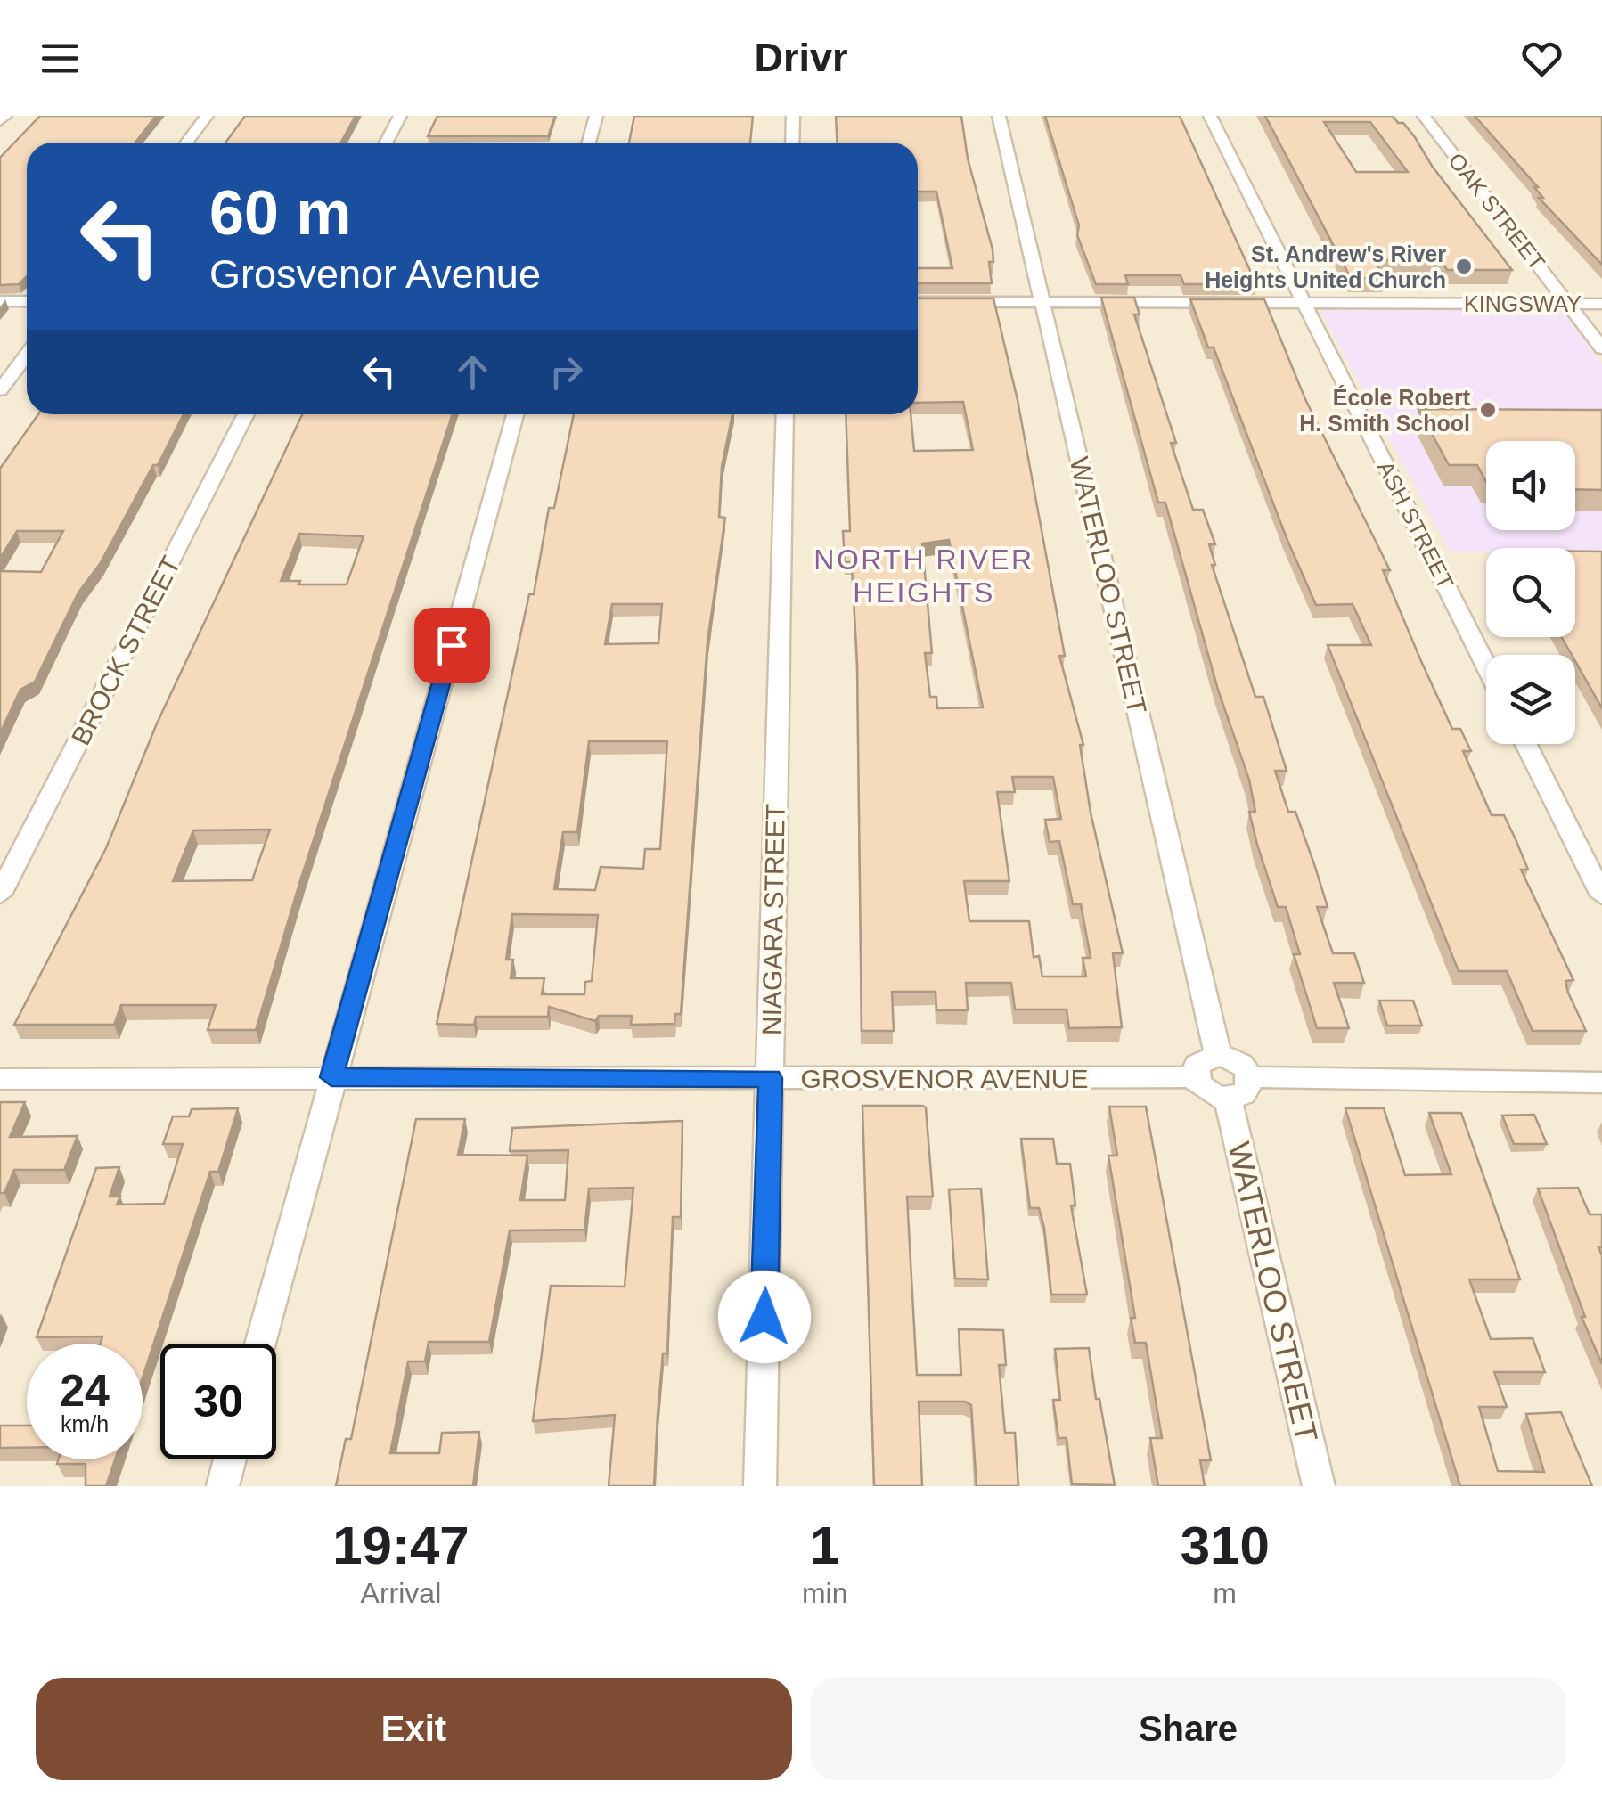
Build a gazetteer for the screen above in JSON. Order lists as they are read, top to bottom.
{
  "streets": {
    "street": [
      "OAK STREET",
      "KINGSWAY",
      "ASH STREET",
      "WATERLOO STREET",
      "BROCK STREET",
      "NIAGARA STREET",
      "GROSVENOR AVENUE"
    ]
  },
  "crossings": [
    ["OAK STREET", "KINGSWAY"],
    ["KINGSWAY", "ASH STREET"],
    ["KINGSWAY", "WATERLOO STREET"],
    ["WATERLOO STREET", "GROSVENOR AVENUE"],
    ["NIAGARA STREET", "GROSVENOR AVENUE"]
  ],
  "districts": ["NORTH RIVER HEIGHTS"],
  "places": ["St. Andrew's River Heights United Church", "École Robert H. Smith School"],
  "page": {
    "header": "Drivr",
    "turn": ["60 m", "Grosvenor Avenue"],
    "speed": "24 km/h",
    "limit": "30",
    "eta": [
      "19:47",
      "Arrival",
      "1",
      "min",
      "310",
      "m"
    ],
    "buttons": ["Exit", "Share"]
  }
}
